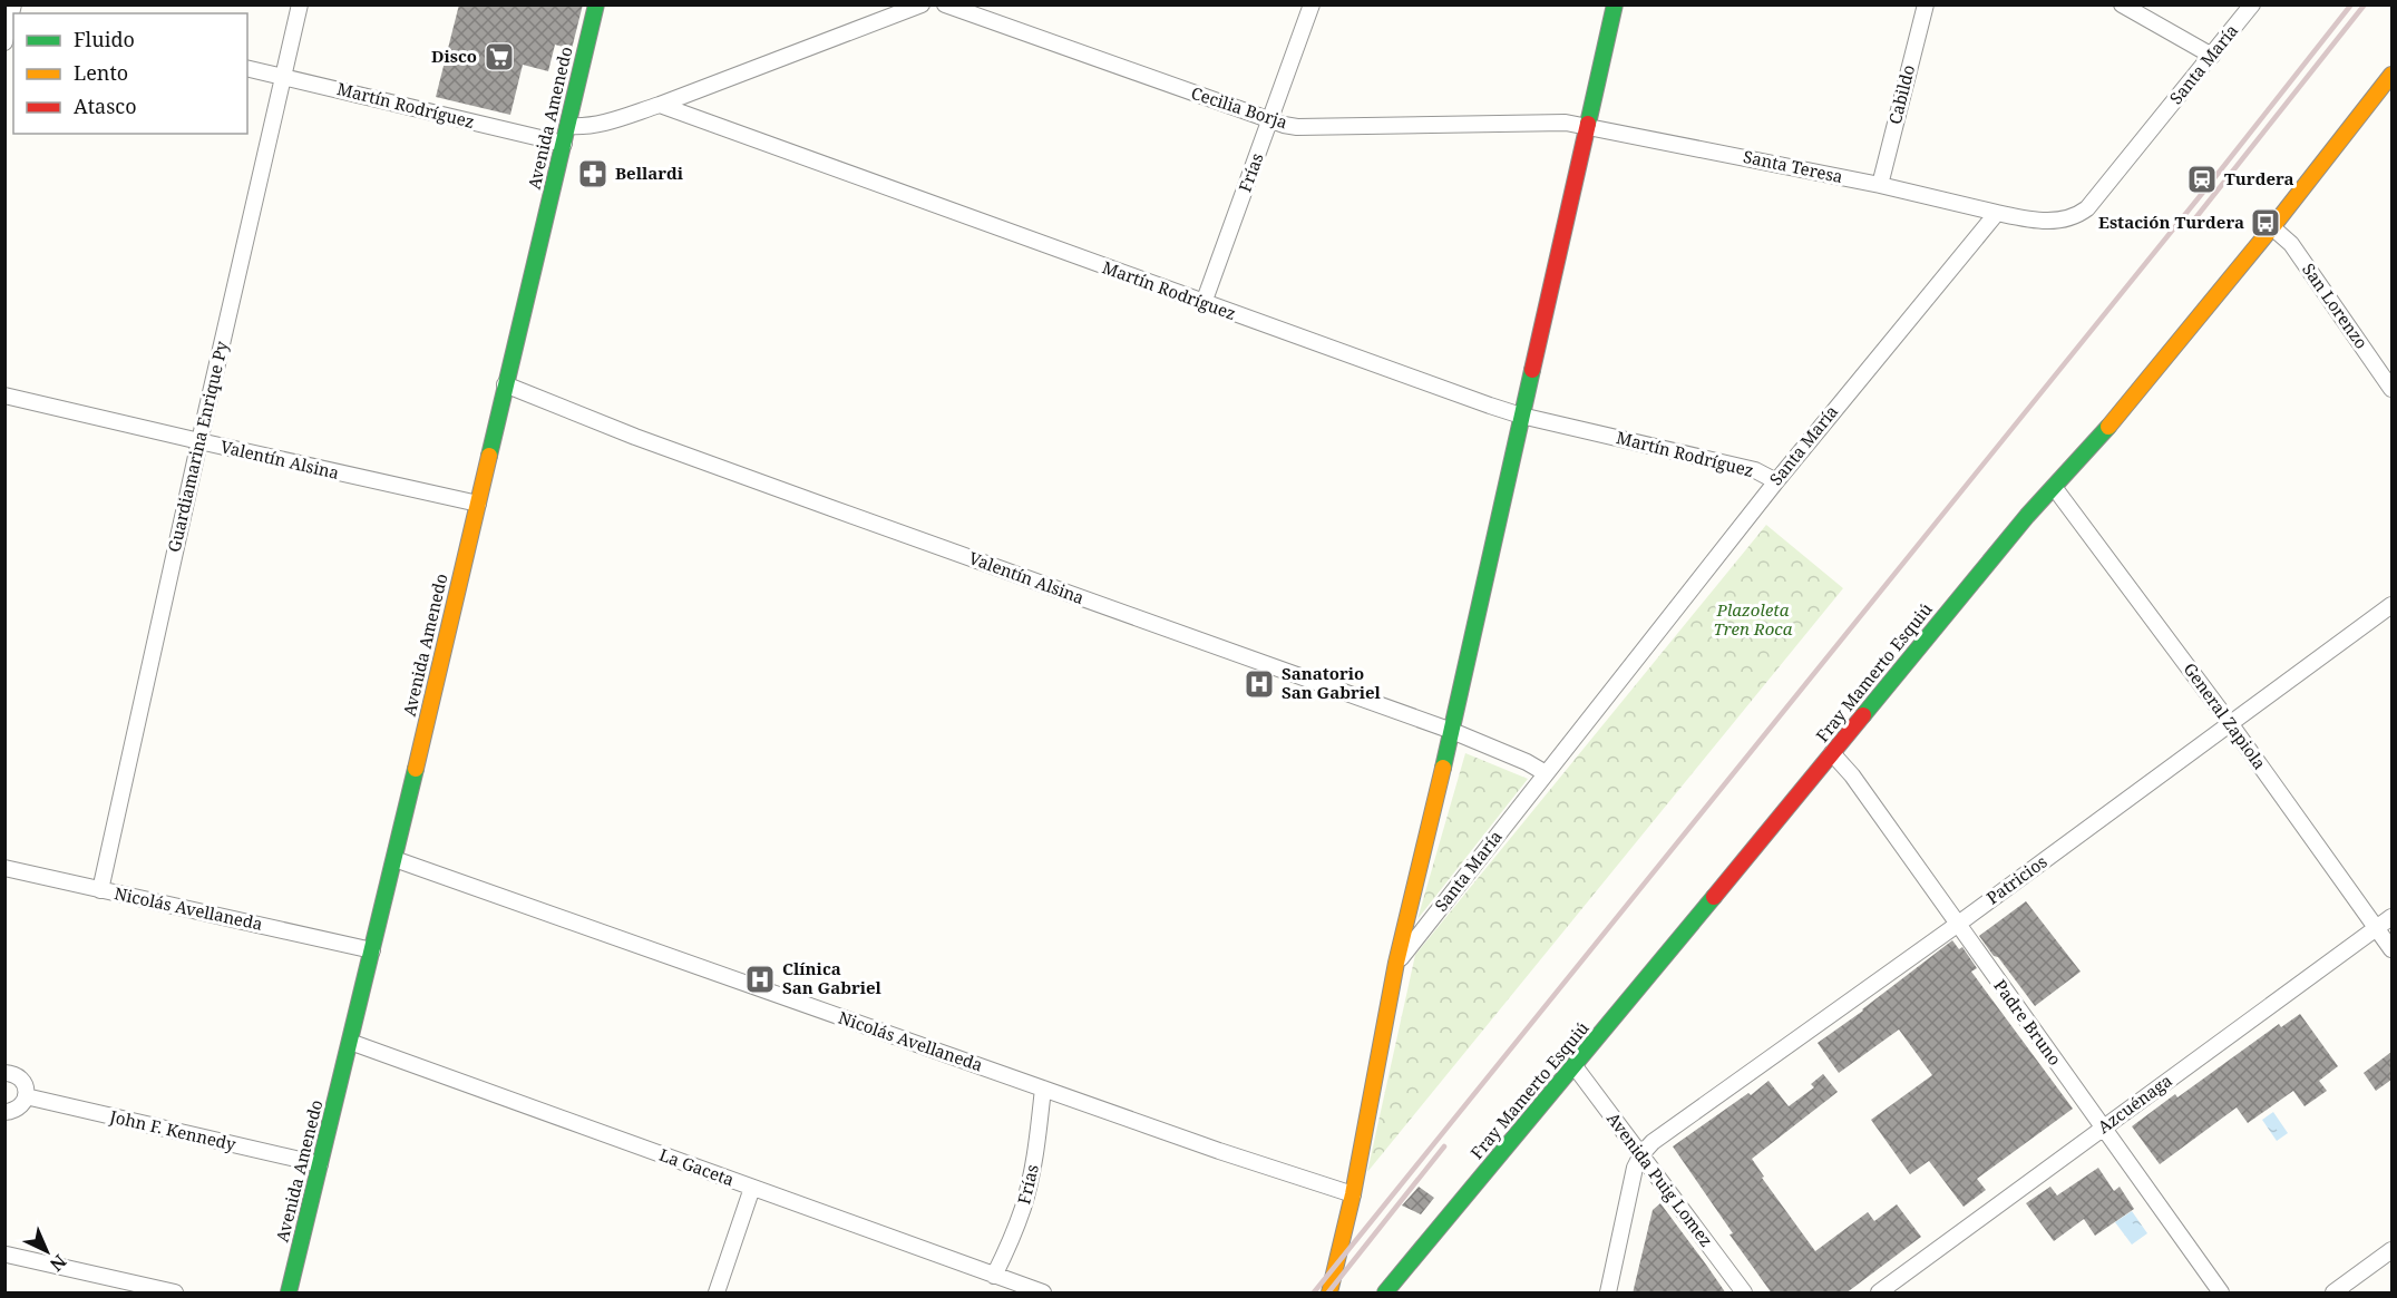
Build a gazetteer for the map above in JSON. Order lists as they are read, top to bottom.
{
  "streets": {
    "street": [
      "Santa María",
      "Cabildo",
      "Martín Rodríguez",
      "Cecilia Borja",
      "Avenida Amenedo",
      "Santa Teresa",
      "Frías",
      "San Lorenzo",
      "Guardiamarina Enrique Py",
      "Valentín Alsina",
      "Fray Mamerto Esquiú",
      "General Zapiola",
      "Patricios",
      "Nicolás Avellaneda",
      "Padre Bruno",
      "Azcuénaga",
      "John F. Kennedy",
      "La Gaceta",
      "Avenida Puig Lomez"
    ]
  },
  "crossings": [
    ["Santa María", "Martín Rodríguez"],
    ["Santa María", "Santa Teresa"],
    ["Santa María", "Valentín Alsina"],
    ["Cabildo", "Santa Teresa"],
    ["Martín Rodríguez", "Avenida Amenedo"],
    ["Martín Rodríguez", "Frías"],
    ["Martín Rodríguez", "Guardiamarina Enrique Py"],
    ["Cecilia Borja", "Santa Teresa"],
    ["Cecilia Borja", "Frías"],
    ["Avenida Amenedo", "Valentín Alsina"],
    ["Avenida Amenedo", "Nicolás Avellaneda"],
    ["Avenida Amenedo", "John F. Kennedy"],
    ["Avenida Amenedo", "La Gaceta"],
    ["Frías", "Nicolás Avellaneda"],
    ["Frías", "La Gaceta"],
    ["San Lorenzo", "Fray Mamerto Esquiú"],
    ["Guardiamarina Enrique Py", "Valentín Alsina"],
    ["Guardiamarina Enrique Py", "Nicolás Avellaneda"],
    ["Fray Mamerto Esquiú", "General Zapiola"],
    ["Fray Mamerto Esquiú", "Padre Bruno"],
    ["Fray Mamerto Esquiú", "Avenida Puig Lomez"],
    ["General Zapiola", "Patricios"],
    ["General Zapiola", "Azcuénaga"],
    ["Patricios", "Padre Bruno"],
    ["Patricios", "Avenida Puig Lomez"],
    ["Padre Bruno", "Azcuénaga"]
  ],
  "parks": ["Plazoleta Tren Roca"],
  "places": {
    "supermarket": ["Disco"],
    "pharmacy": ["Bellardi"],
    "station": ["Turdera"],
    "bus stop": ["Estación Turdera"],
    "hospital": ["Sanatorio San Gabriel", "Clínica San Gabriel"]
  },
  "legend": ["Fluido", "Lento", "Atasco"],
  "north": "bottom right"
}
